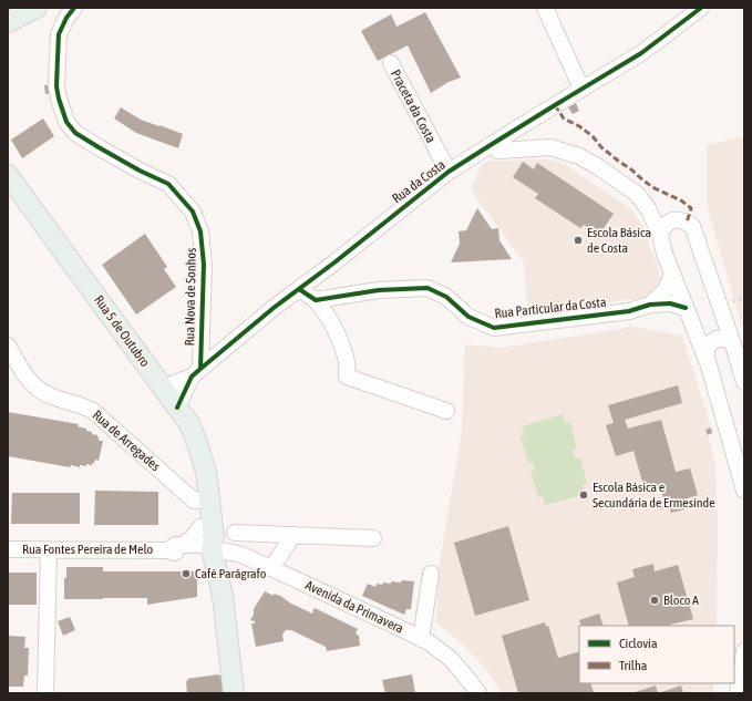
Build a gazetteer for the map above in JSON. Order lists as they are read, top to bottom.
{
  "streets": {
    "main road": ["Rua 5 de Outubro"],
    "street": [
      "Praceta da Costa",
      "Rua da Costa",
      "Rua Nova de Sonhos",
      "Rua Particular da Costa",
      "Rua de Arregades",
      "Rua Fontes Pereira de Melo",
      "Avenida da Primavera"
    ]
  },
  "crossings": [
    ["Praceta da Costa", "Rua da Costa"],
    ["Rua da Costa", "Rua Nova de Sonhos"],
    ["Rua da Costa", "Rua 5 de Outubro"],
    ["Rua 5 de Outubro", "Rua de Arregades"],
    ["Rua 5 de Outubro", "Rua Fontes Pereira de Melo"],
    ["Rua 5 de Outubro", "Avenida da Primavera"],
    ["Rua Fontes Pereira de Melo", "Avenida da Primavera"]
  ],
  "places": [
    "Escola Básica de Costa",
    "Escola Básica e Secundária de Ermesinde",
    "Café Parágrafo",
    "Bloco A"
  ],
  "legend": ["Ciclovia", "Trilha"]
}
